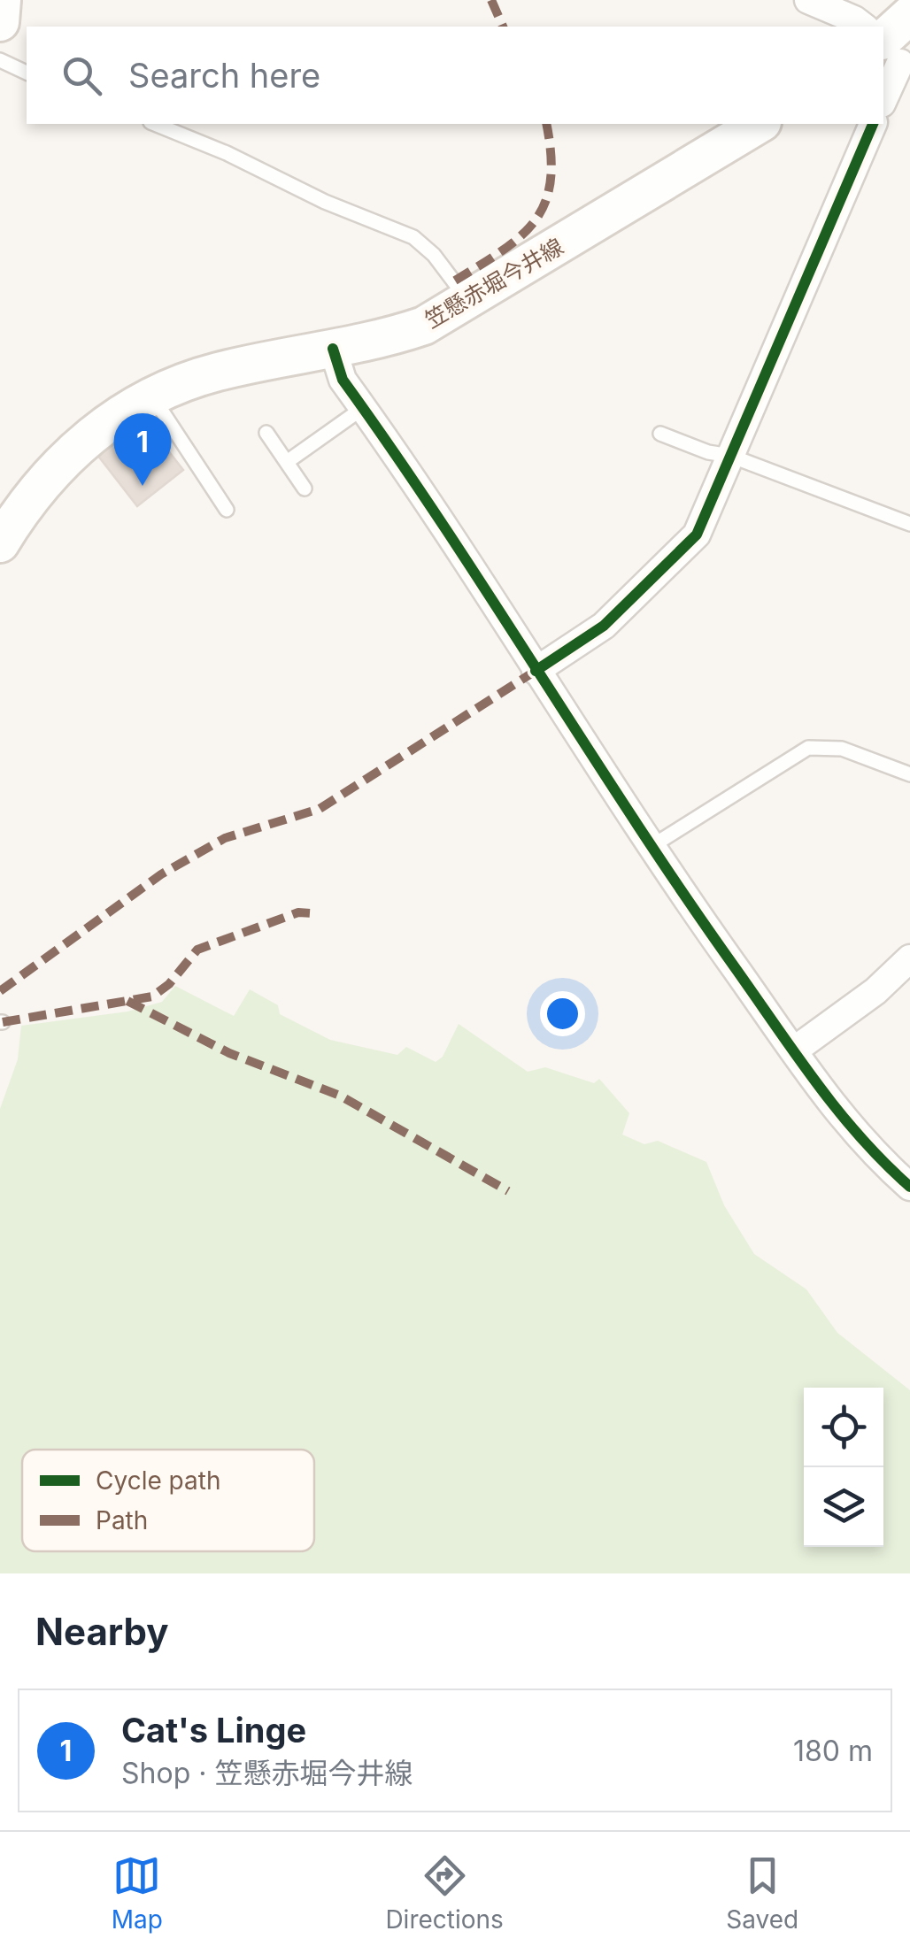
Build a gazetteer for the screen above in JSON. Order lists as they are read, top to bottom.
{
  "streets": {
    "main road": ["笠懸赤堀今井線"]
  },
  "legend": ["Cycle path", "Path"],
  "page": {
    "search": "Search here",
    "pins": "1",
    "heading": "Nearby",
    "list": [
      {
        "mark": "1",
        "name": "Cat's Linge",
        "note": "Shop · 笠懸赤堀今井線",
        "value": "180 m"
      }
    ],
    "nav": ["Map", "Directions", "Saved"]
  }
}
